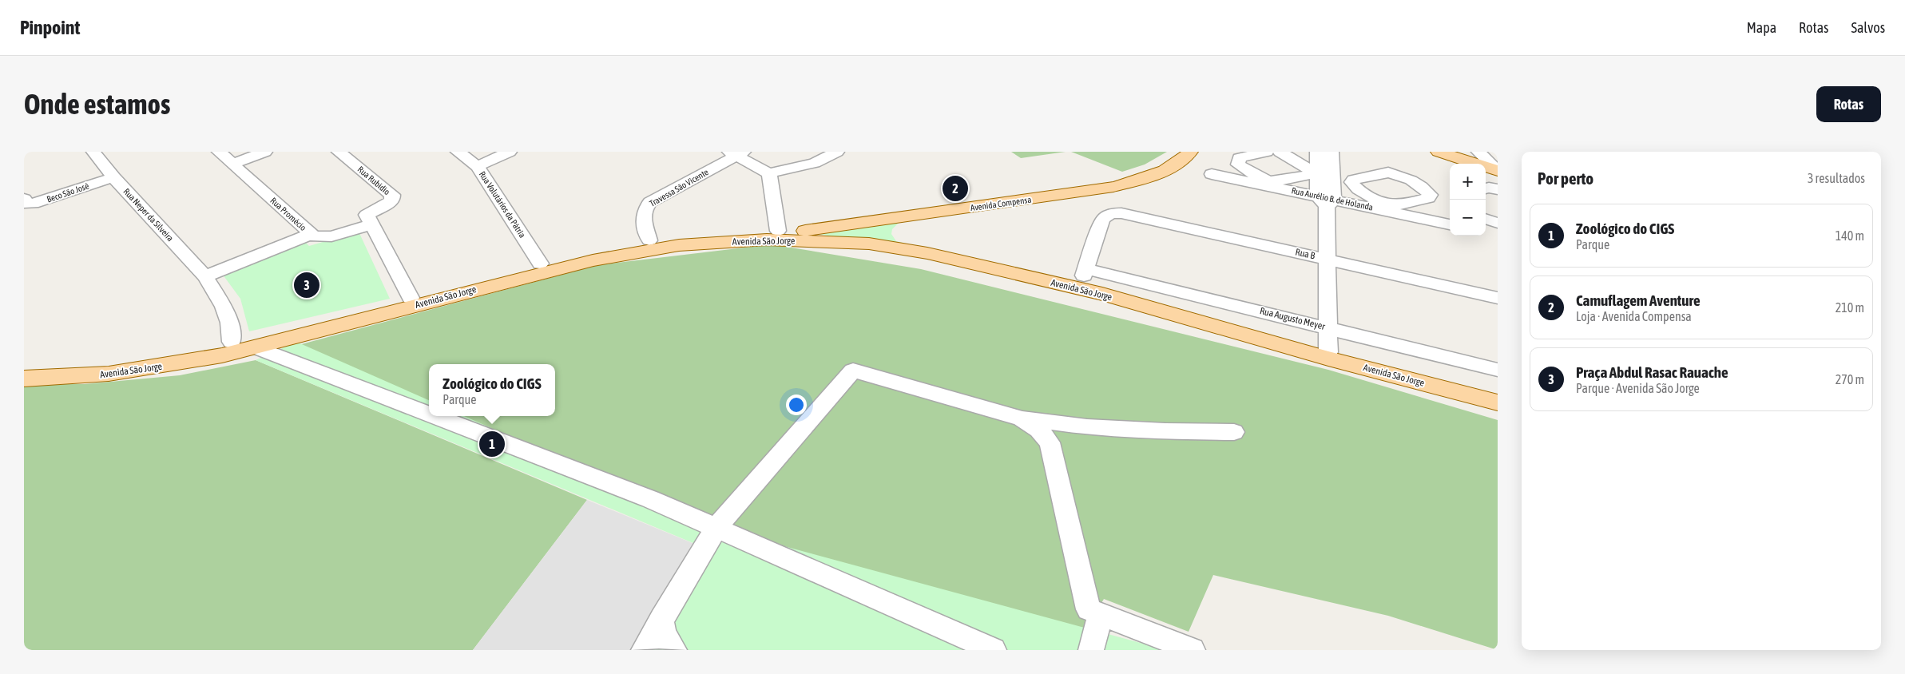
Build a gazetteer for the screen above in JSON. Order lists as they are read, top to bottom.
{
  "streets": {
    "main road": ["Avenida Compensa", "Avenida São Jorge"],
    "street": [
      "Rua Rubidio",
      "Travessa São Vicente",
      "Beco São José",
      "Rua Aurélio B. de Holanda",
      "Rua Volutários da Pátria",
      "Rua Promécio",
      "Rua Neper da Silveira",
      "Rua B",
      "Rua Augusto Meyer"
    ]
  },
  "crossings": [
    ["Rua Rubidio", "Rua Promécio"],
    ["Travessa São Vicente", "Avenida São Jorge"],
    ["Beco São José", "Rua Neper da Silveira"],
    ["Avenida Compensa", "Avenida São Jorge"],
    ["Rua Volutários da Pátria", "Avenida São Jorge"],
    ["Rua Neper da Silveira", "Avenida São Jorge"],
    ["Rua B", "Rua Augusto Meyer"]
  ],
  "page": {
    "header": "Pinpoint",
    "nav": ["Mapa", "Rotas", "Salvos"],
    "buttons": "Rotas",
    "title": "Onde estamos",
    "heading": ["Por perto", "3 resultados"],
    "map_buttons": ["+", "−"],
    "pins": ["2", "3", "1"],
    "list": [
      {
        "mark": "1",
        "name": "Zoológico do CIGS",
        "note": "Parque",
        "value": "140 m"
      },
      {
        "mark": "2",
        "name": "Camuflagem Aventure",
        "note": "Loja · Avenida Compensa",
        "value": "210 m"
      },
      {
        "mark": "3",
        "name": "Praça Abdul Rasac Rauache",
        "note": "Parque · Avenida São Jorge",
        "value": "270 m"
      }
    ],
    "popup": ["Zoológico do CIGS", "Parque"]
  }
}
